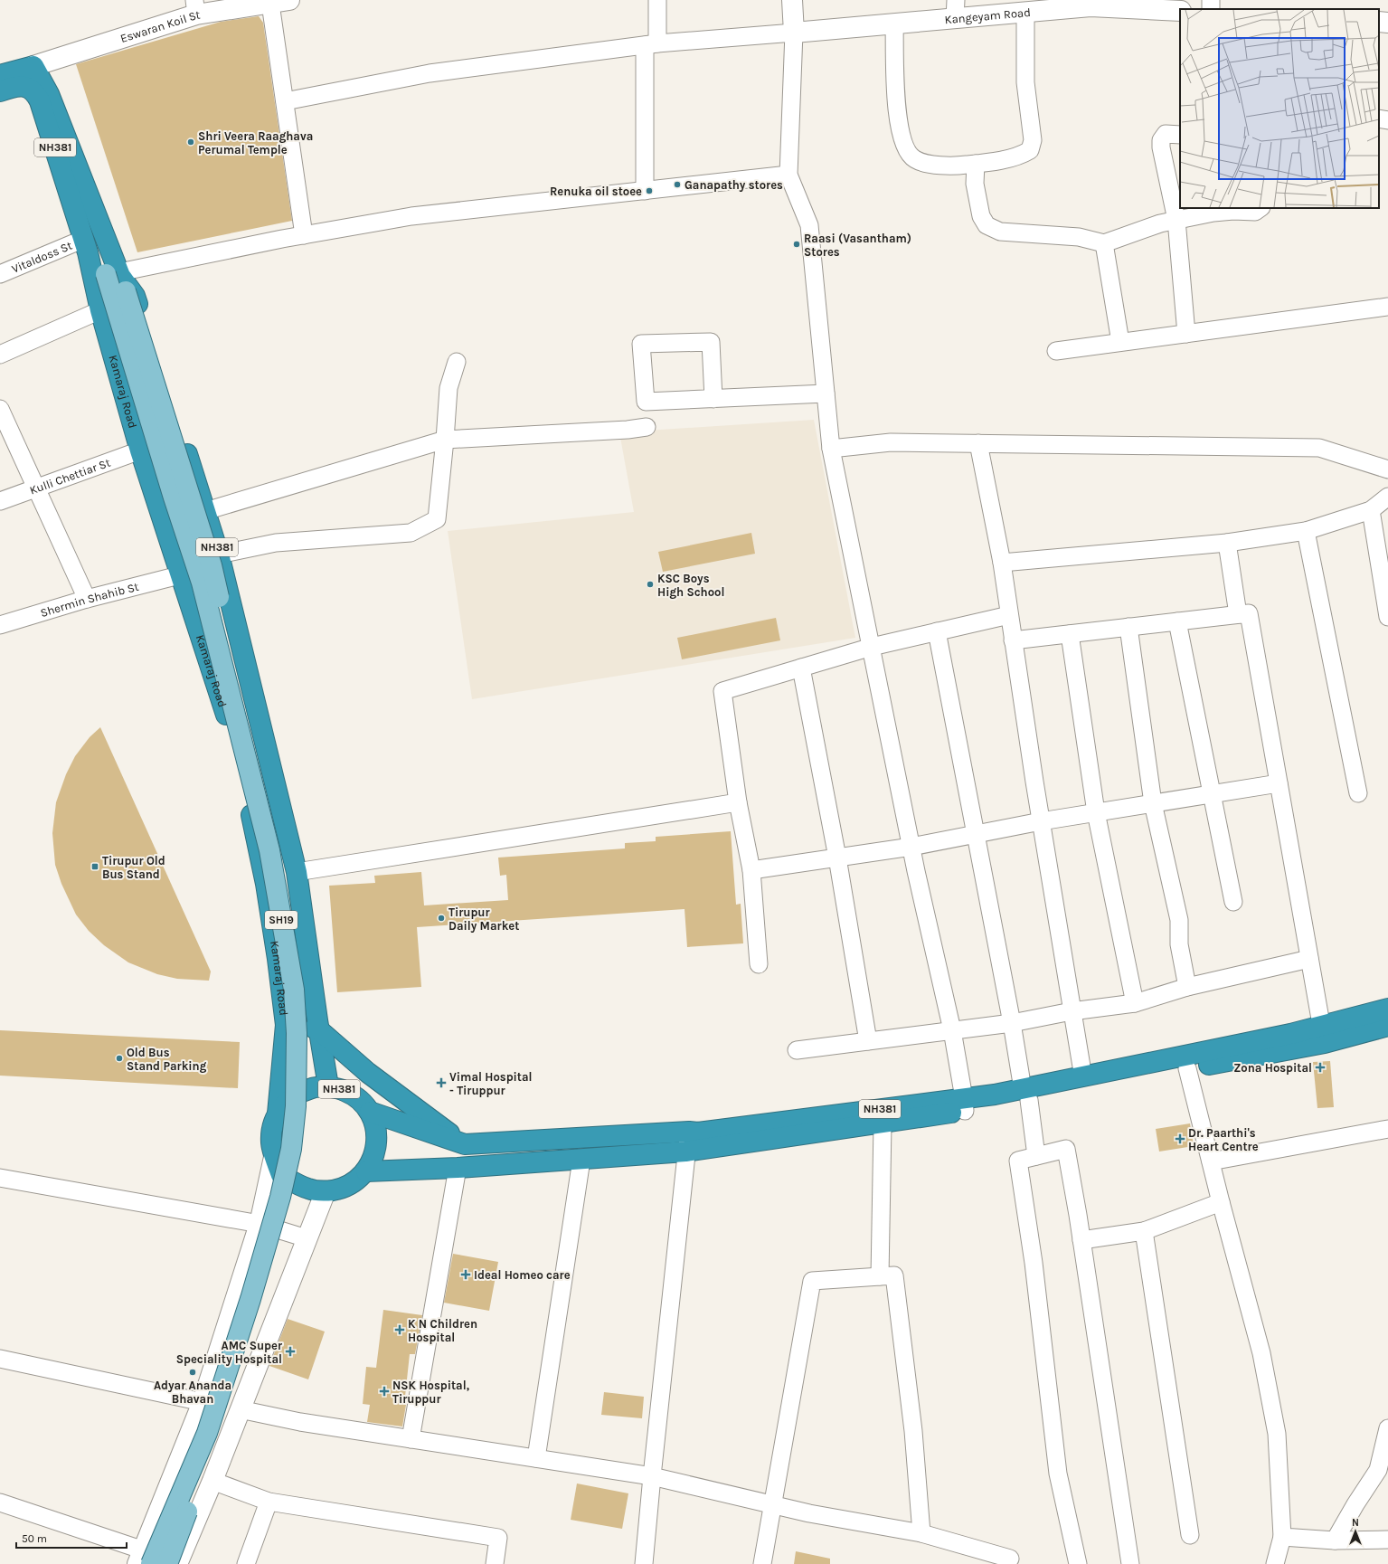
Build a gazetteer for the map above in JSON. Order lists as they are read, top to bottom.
{
  "streets": {
    "highway": ["NH381", "Kamaraj Road"],
    "main road": ["SH19"],
    "street": [
      "Kangeyam Road",
      "Eswaran Koil St",
      "Vitaldoss St",
      "Kulli Chettiar St",
      "Shermin Shahib St"
    ]
  },
  "crossings": [
    ["Eswaran Koil St", "NH381"],
    ["NH381", "Vitaldoss St"],
    ["NH381", "Kamaraj Road"],
    ["NH381", "SH19"],
    ["Vitaldoss St", "Kamaraj Road"],
    ["Kamaraj Road", "Kulli Chettiar St"],
    ["Kamaraj Road", "Shermin Shahib St"]
  ],
  "places": {
    "other": [
      "Shri Veera Raaghava Perumal Temple",
      "Ganapathy stores",
      "Renuka oil stoee",
      "Raasi (Vasantham) Stores",
      "KSC Boys High School",
      "Tirupur Daily Market",
      "Old Bus Stand Parking",
      "Adyar Ananda Bhavan"
    ],
    "transit": ["Tirupur Old Bus Stand"],
    "health": [
      "Zona Hospital",
      "Vimal Hospital - Tiruppur",
      "Dr. Paarthi's Heart Centre",
      "Ideal Homeo care",
      "K N Children Hospital",
      "AMC Super Speciality Hospital",
      "NSK Hospital, Tiruppur"
    ]
  },
  "scale_bar": "50 m",
  "north": "top"
}
